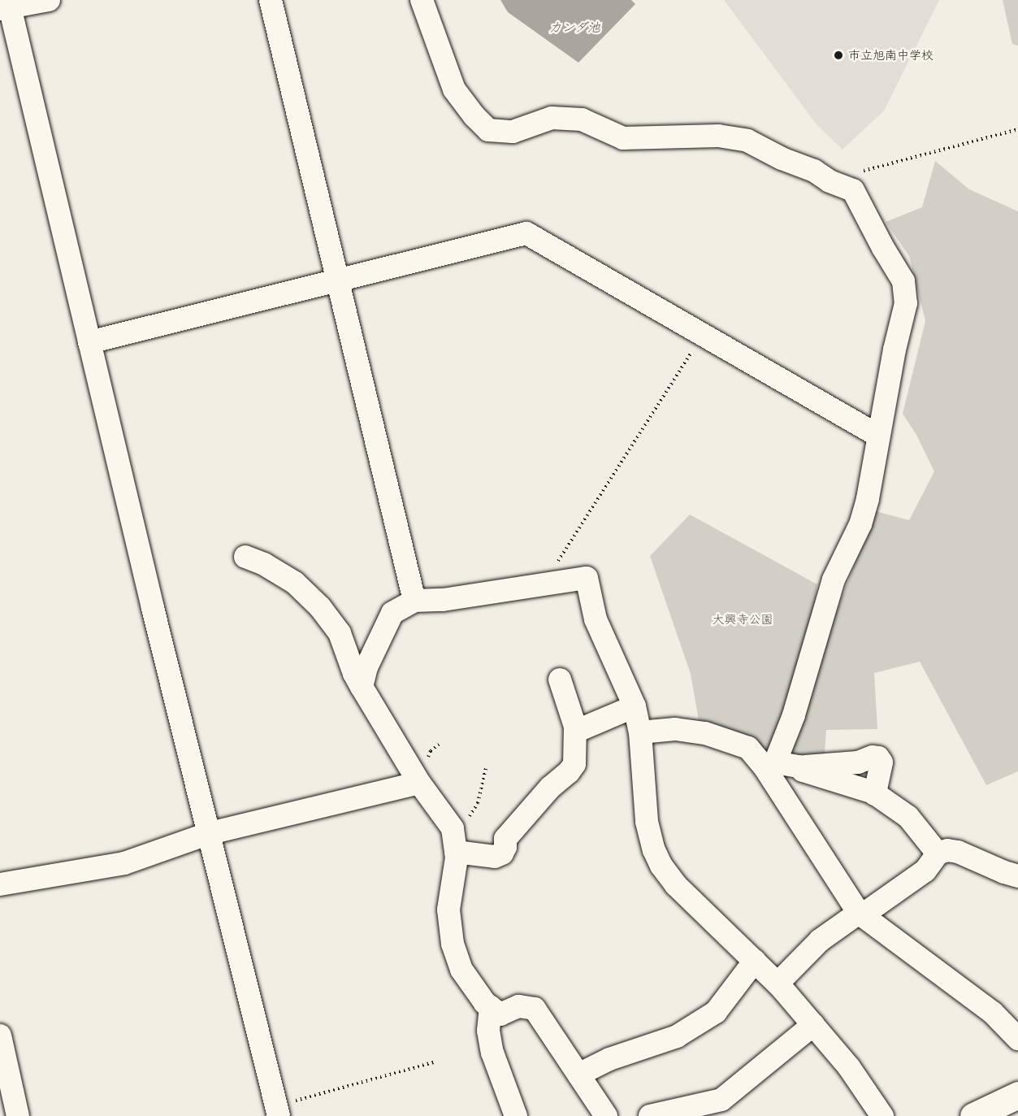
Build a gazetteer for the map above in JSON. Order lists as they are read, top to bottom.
{
  "water": ["カンダ池"],
  "parks": ["大興寺公園"],
  "places": ["市立旭南中学校"]
}
